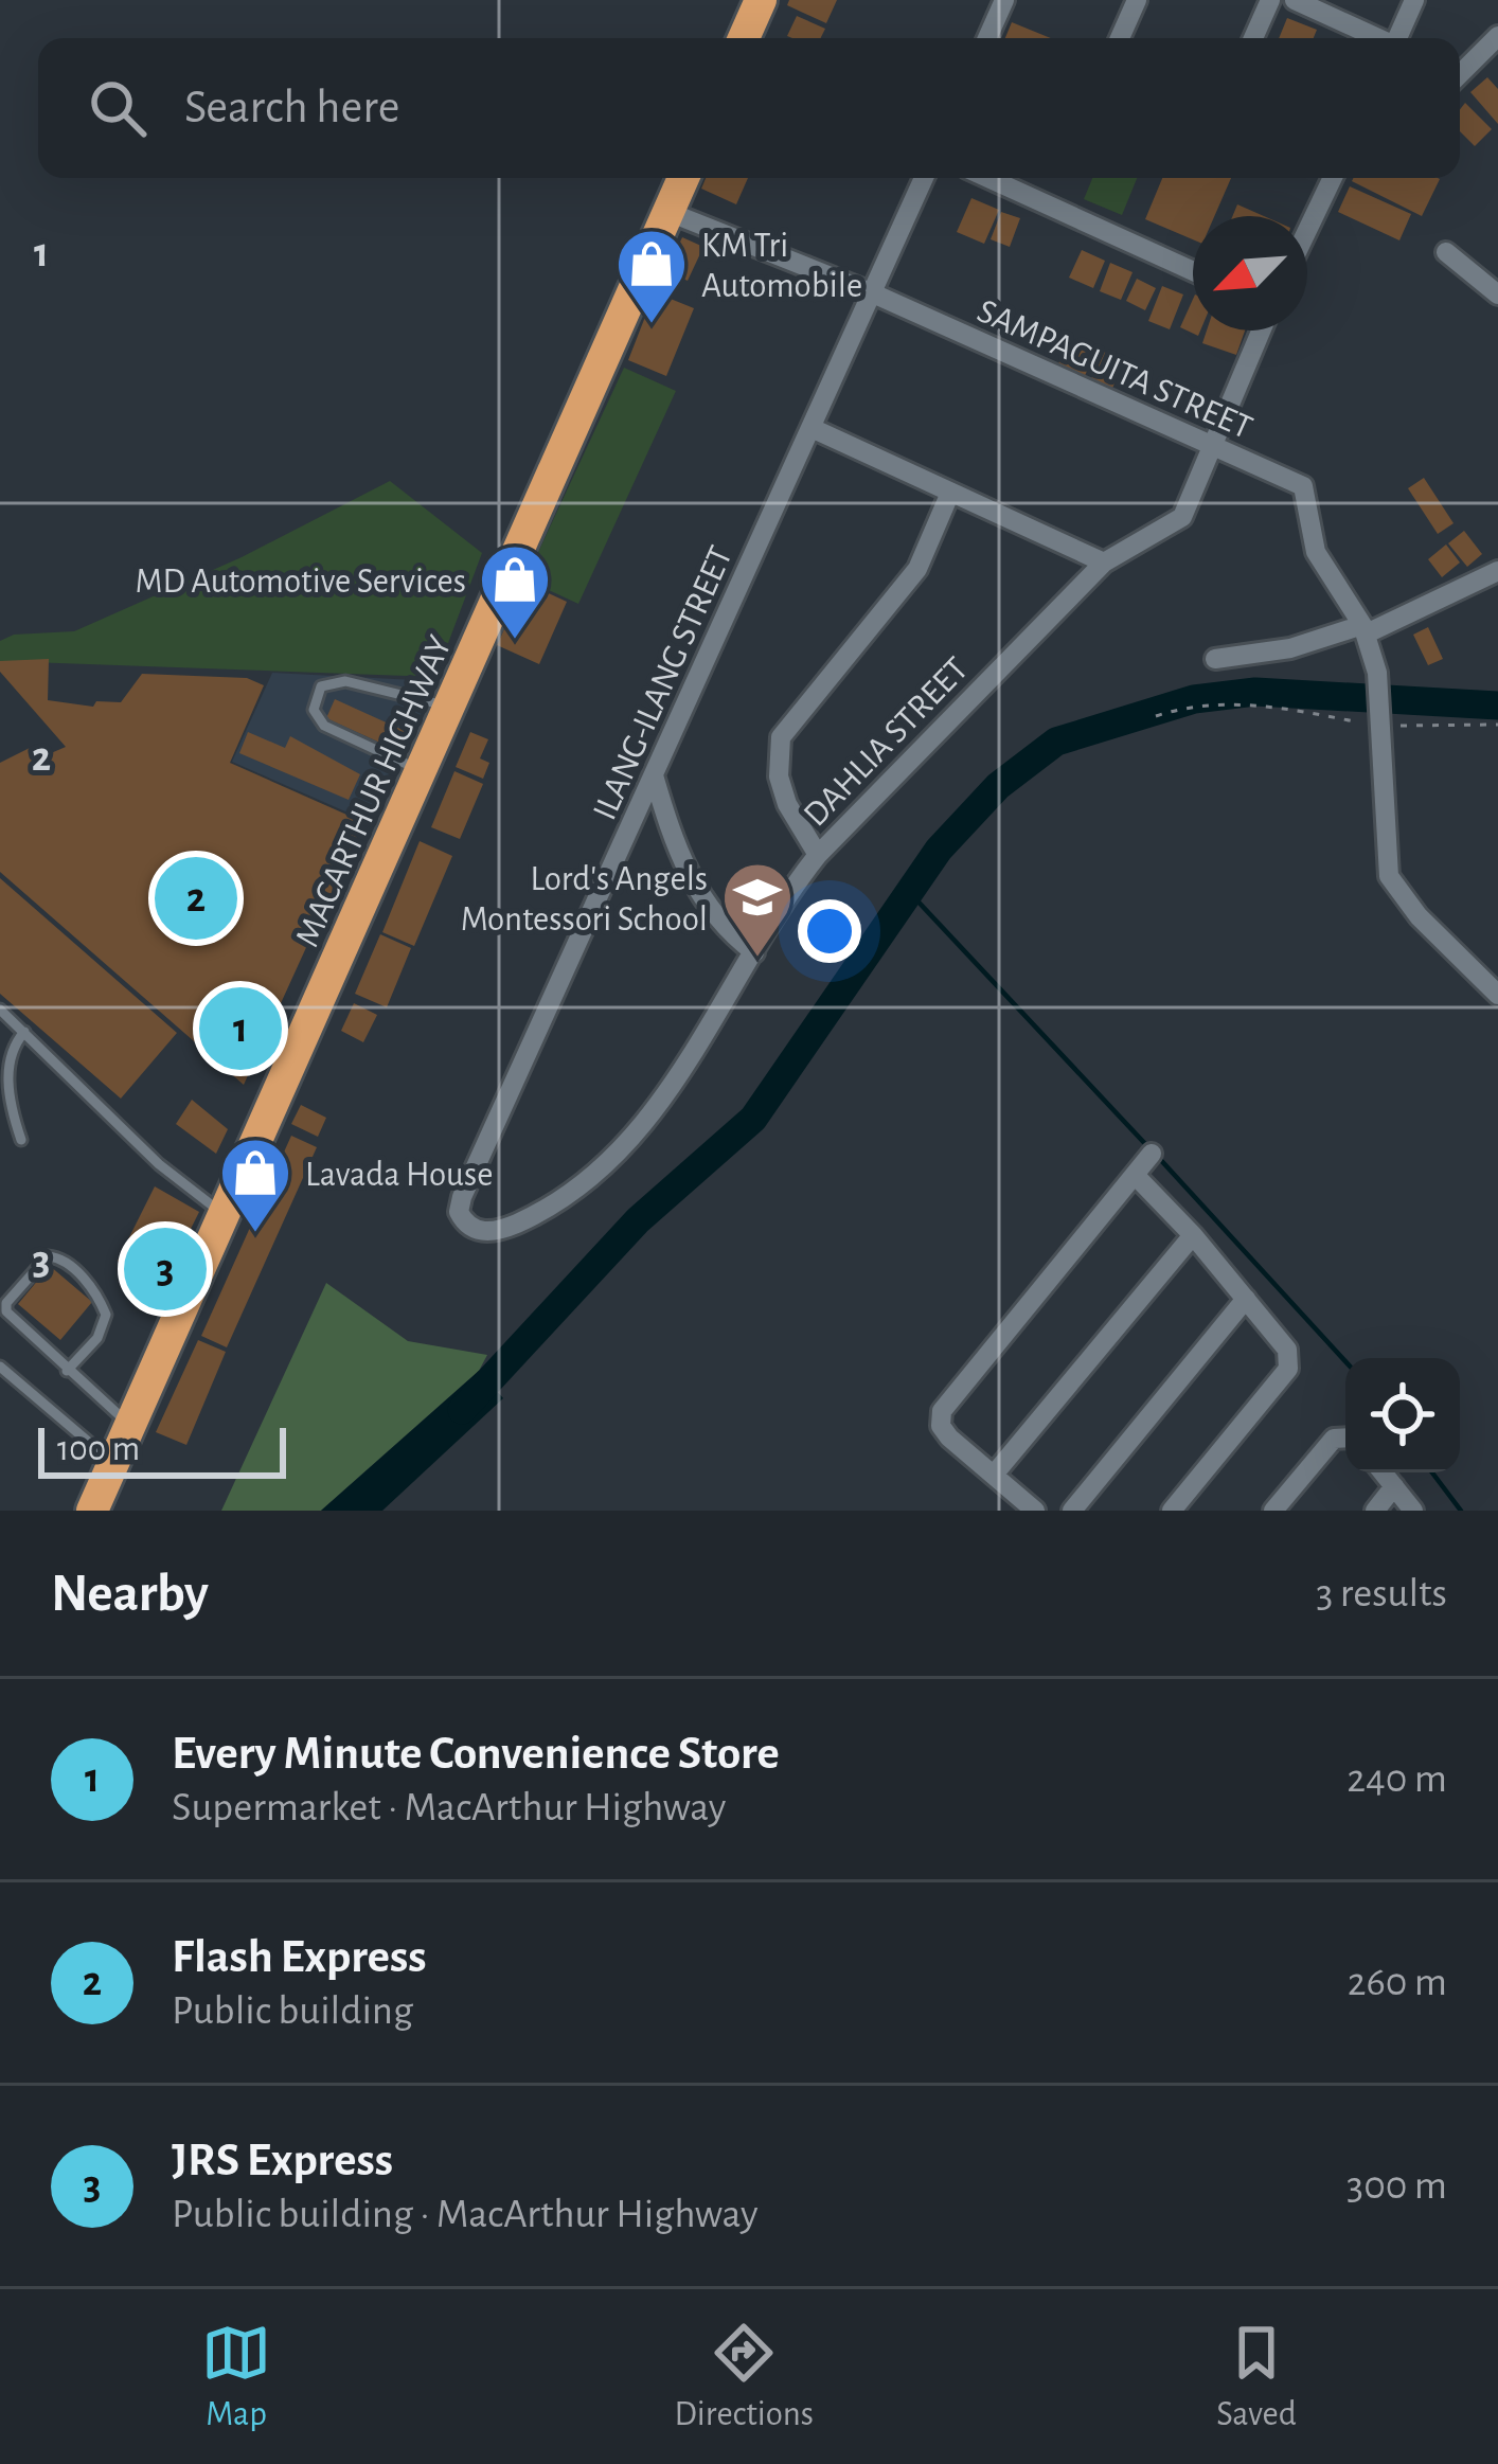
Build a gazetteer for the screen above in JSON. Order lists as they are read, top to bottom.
{
  "streets": {
    "highway": ["MACARTHUR HIGHWAY"],
    "street": ["SAMPAGUITA STREET", "ILANG-ILANG STREET", "DAHLIA STREET"]
  },
  "crossings": [
    ["SAMPAGUITA STREET", "ILANG-ILANG STREET"],
    ["SAMPAGUITA STREET", "DAHLIA STREET"],
    ["SAMPAGUITA STREET", "MACARTHUR HIGHWAY"],
    ["ILANG-ILANG STREET", "DAHLIA STREET"]
  ],
  "places": {
    "shop": ["KM Tri Automobile", "MD Automotive Services", "Lavada House"],
    "school or university": ["Lord's Angels Montessori School"]
  },
  "scale_bar": "100 m",
  "north": "bottom left",
  "page": {
    "search": "Search here",
    "pins": ["2", "1", "3"],
    "scale": "100 m",
    "heading": ["Nearby", "3 results"],
    "list": [
      {
        "mark": "1",
        "name": "Every Minute Convenience Store",
        "note": "Supermarket · MacArthur Highway",
        "value": "240 m"
      },
      {
        "mark": "2",
        "name": "Flash Express",
        "note": "Public building",
        "value": "260 m"
      },
      {
        "mark": "3",
        "name": "JRS Express",
        "note": "Public building · MacArthur Highway",
        "value": "300 m"
      }
    ],
    "nav": ["Map", "Directions", "Saved"]
  },
  "grid": {
    "rows": ["1", "2", "3"]
  }
}
